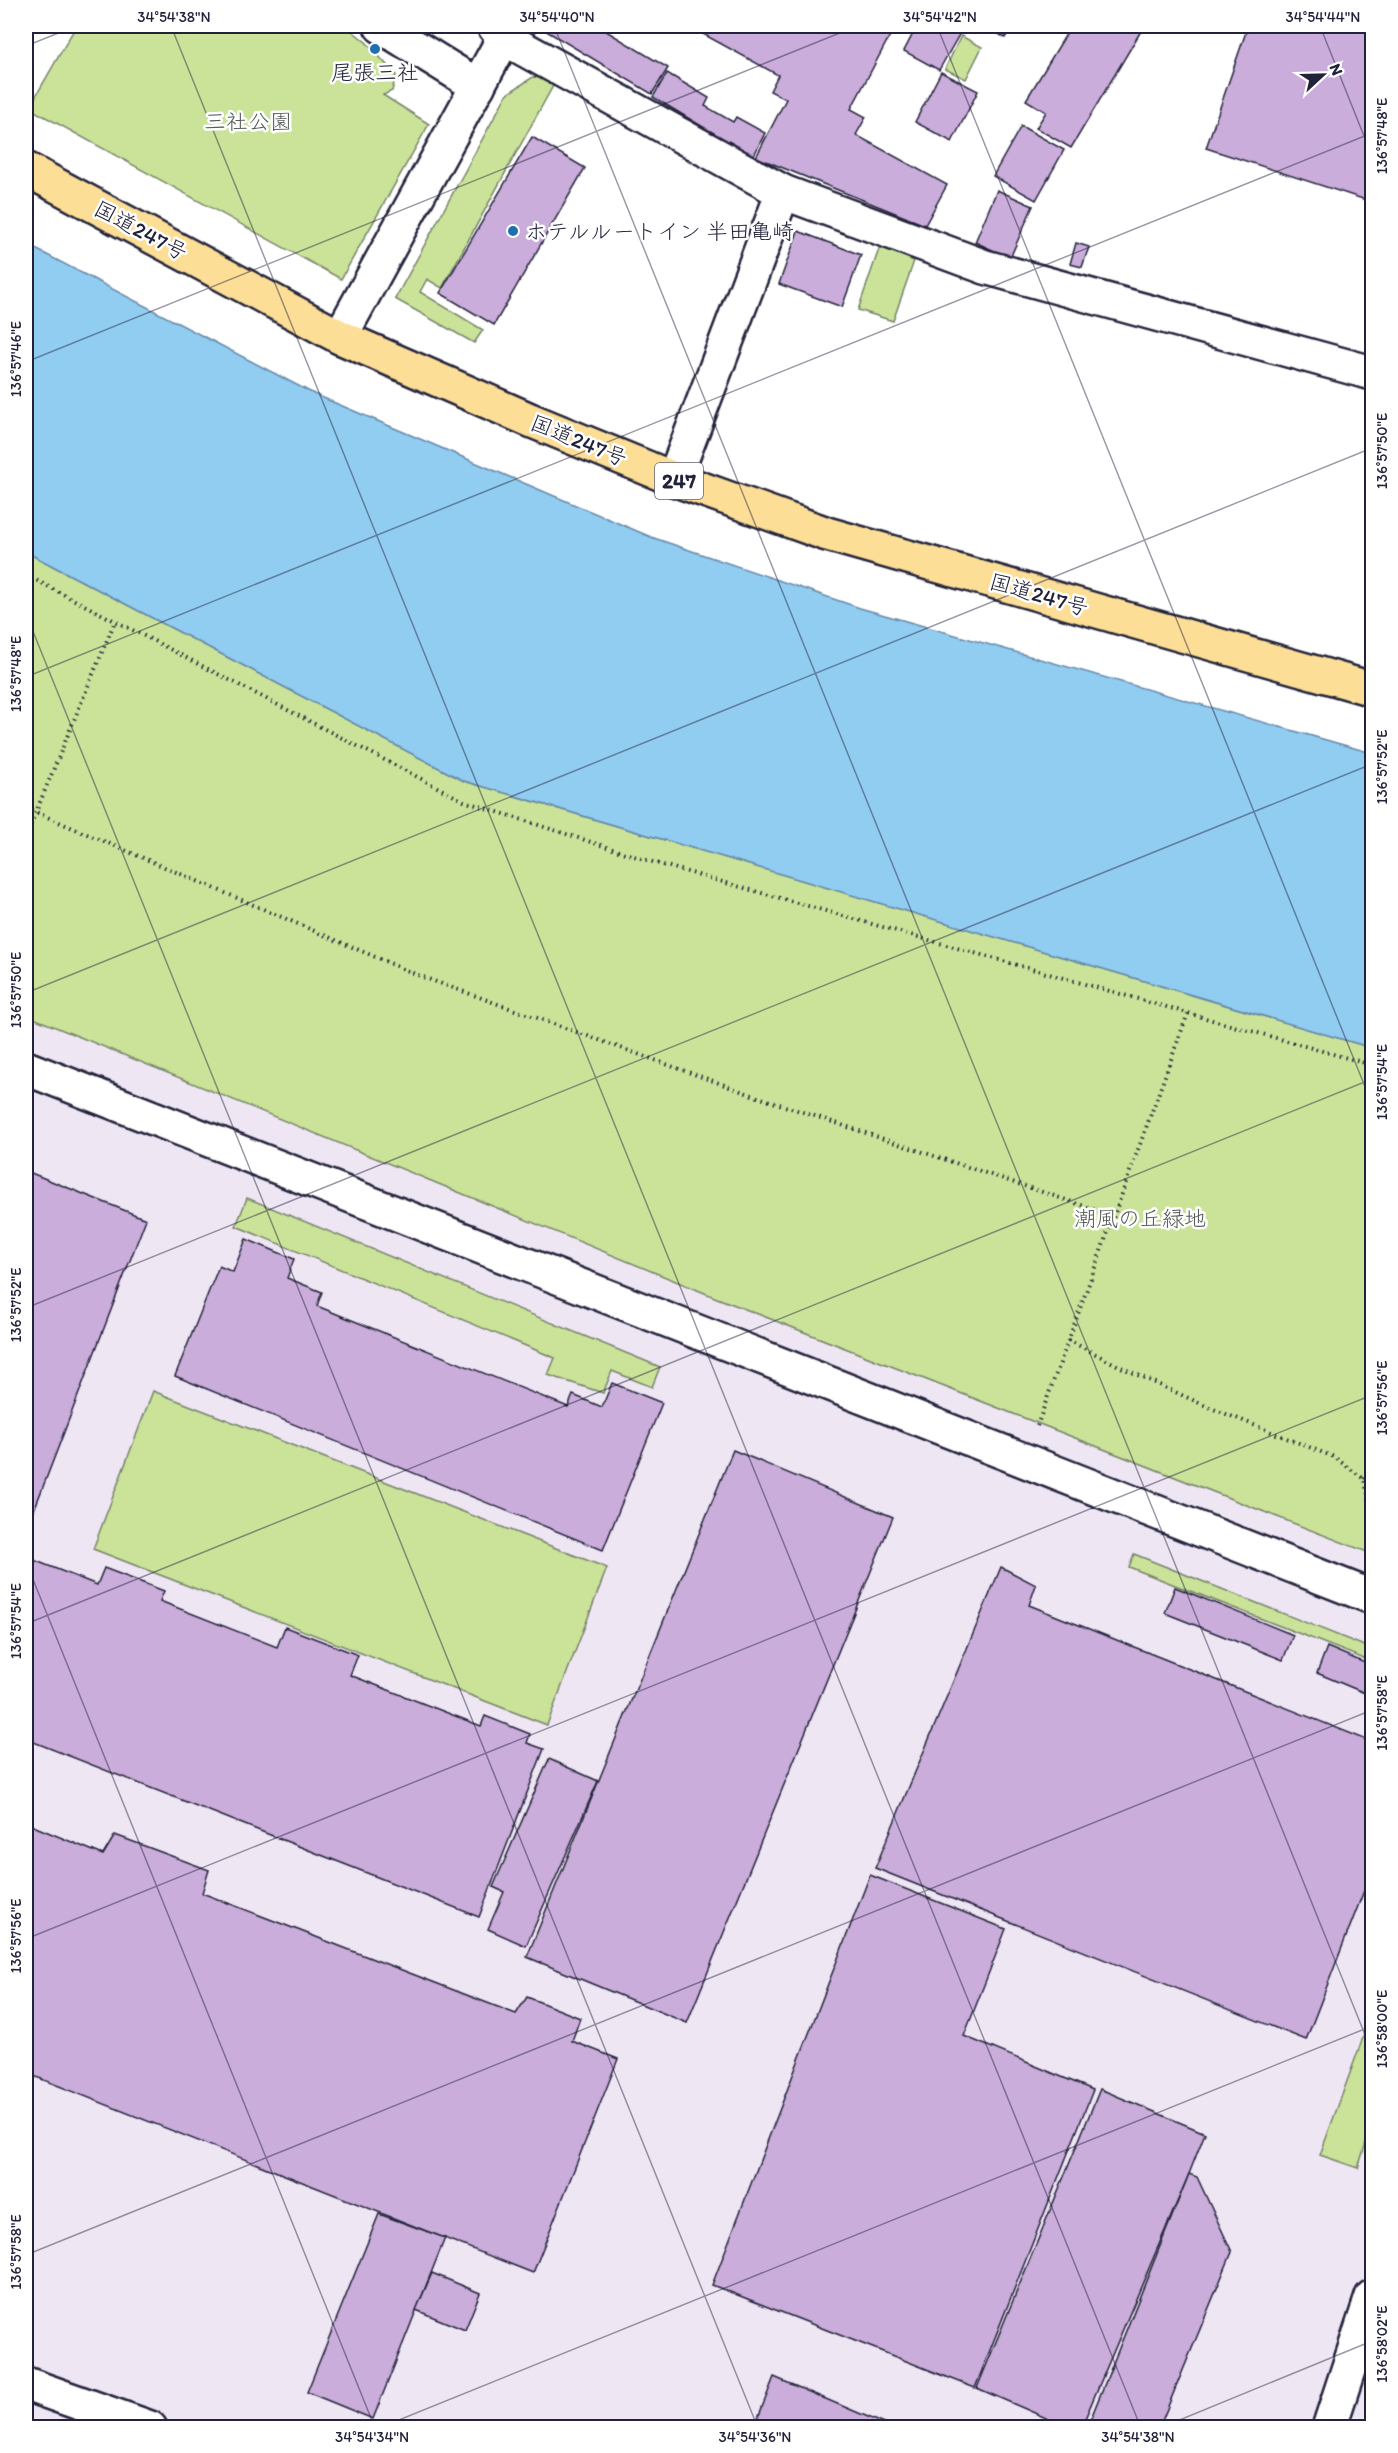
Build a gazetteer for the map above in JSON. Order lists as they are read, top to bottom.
{
  "streets": {
    "highway": ["国道247号", "247"]
  },
  "parks": ["三社公園", "潮風の丘緑地"],
  "places": ["尾張三社", "ホテルルートイン 半田亀崎"],
  "north": "right",
  "coordinates": [
    "34°54'38\"N",
    "34°54'40\"N",
    "34°54'42\"N",
    "34°54'44\"N",
    "136°57'48\"E",
    "136°57'46\"E",
    "136°57'50\"E",
    "136°57'52\"E",
    "136°57'54\"E",
    "136°57'56\"E",
    "136°57'58\"E",
    "136°58'00\"E",
    "136°58'02\"E",
    "34°54'34\"N",
    "34°54'36\"N"
  ]
}
